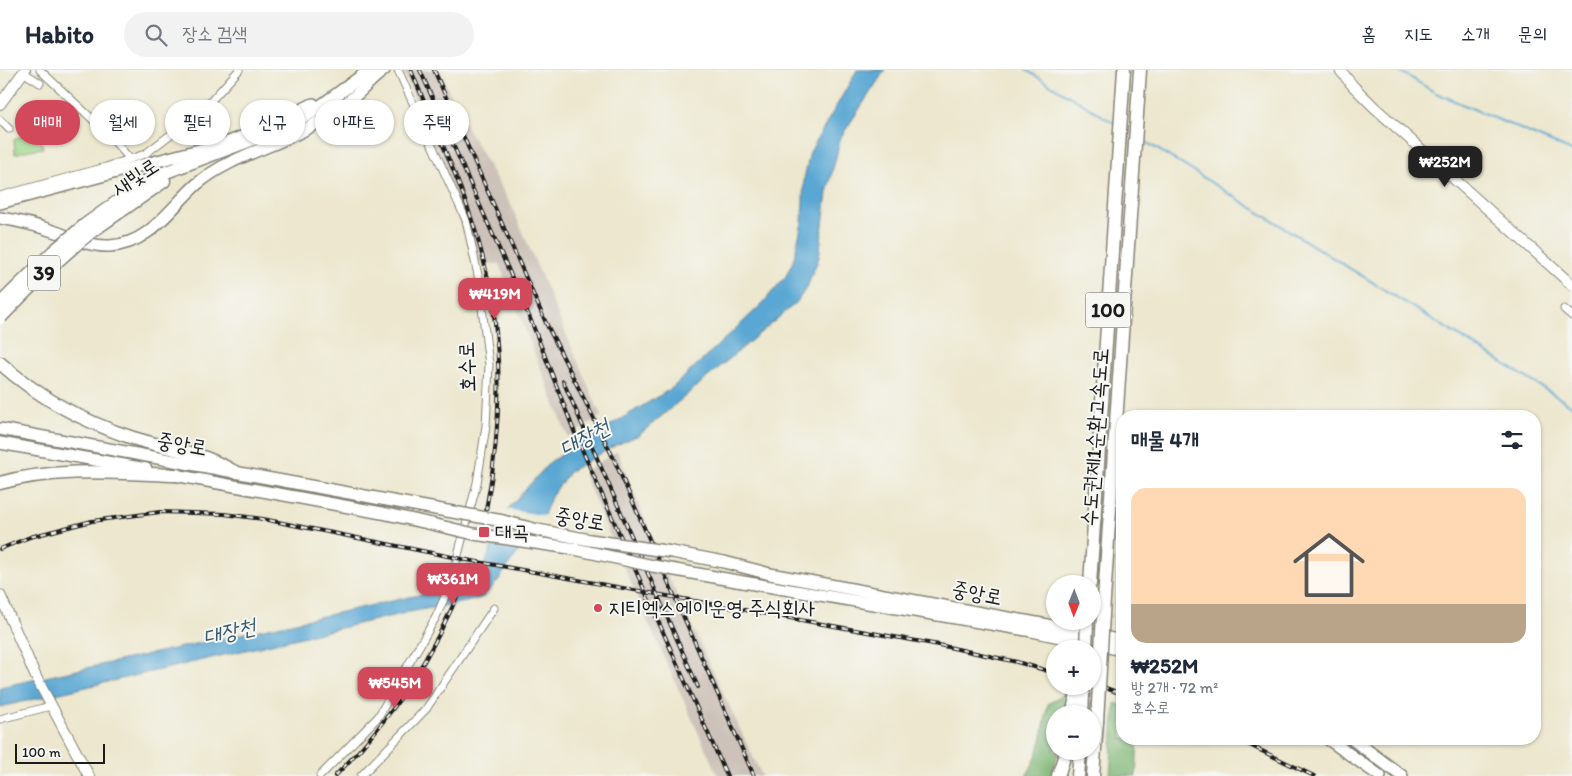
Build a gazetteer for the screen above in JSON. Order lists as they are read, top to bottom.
{
  "streets": {
    "highway": [
      "새빛로",
      "39",
      "100",
      "수도권제1순환고속도로"
    ],
    "main road": ["중앙로"],
    "street": ["호수로"]
  },
  "crossings": [
    ["새빛로", "39"]
  ],
  "water": ["대장천"],
  "places": {
    "transit": ["대곡"],
    "other": ["지티엑스에이운영 주식회사"]
  },
  "scale_bar": "100 m",
  "north": "bottom",
  "page": {
    "header": "Habito",
    "search": "장소 검색",
    "nav": [
      "홈",
      "지도",
      "소개",
      "문의"
    ],
    "chip": [
      "매매",
      "월세",
      "필터",
      "신규",
      "아파트",
      "주택"
    ],
    "price": [
      "₩252M",
      "₩419M",
      "₩361M",
      "₩545M"
    ],
    "heading": "매물 4개",
    "list": [
      {
        "name": "₩252M",
        "note": "방 2개 · 72 m² · 호수로"
      }
    ],
    "map_buttons": ["+", "−"],
    "scale": "100 m"
  }
}
